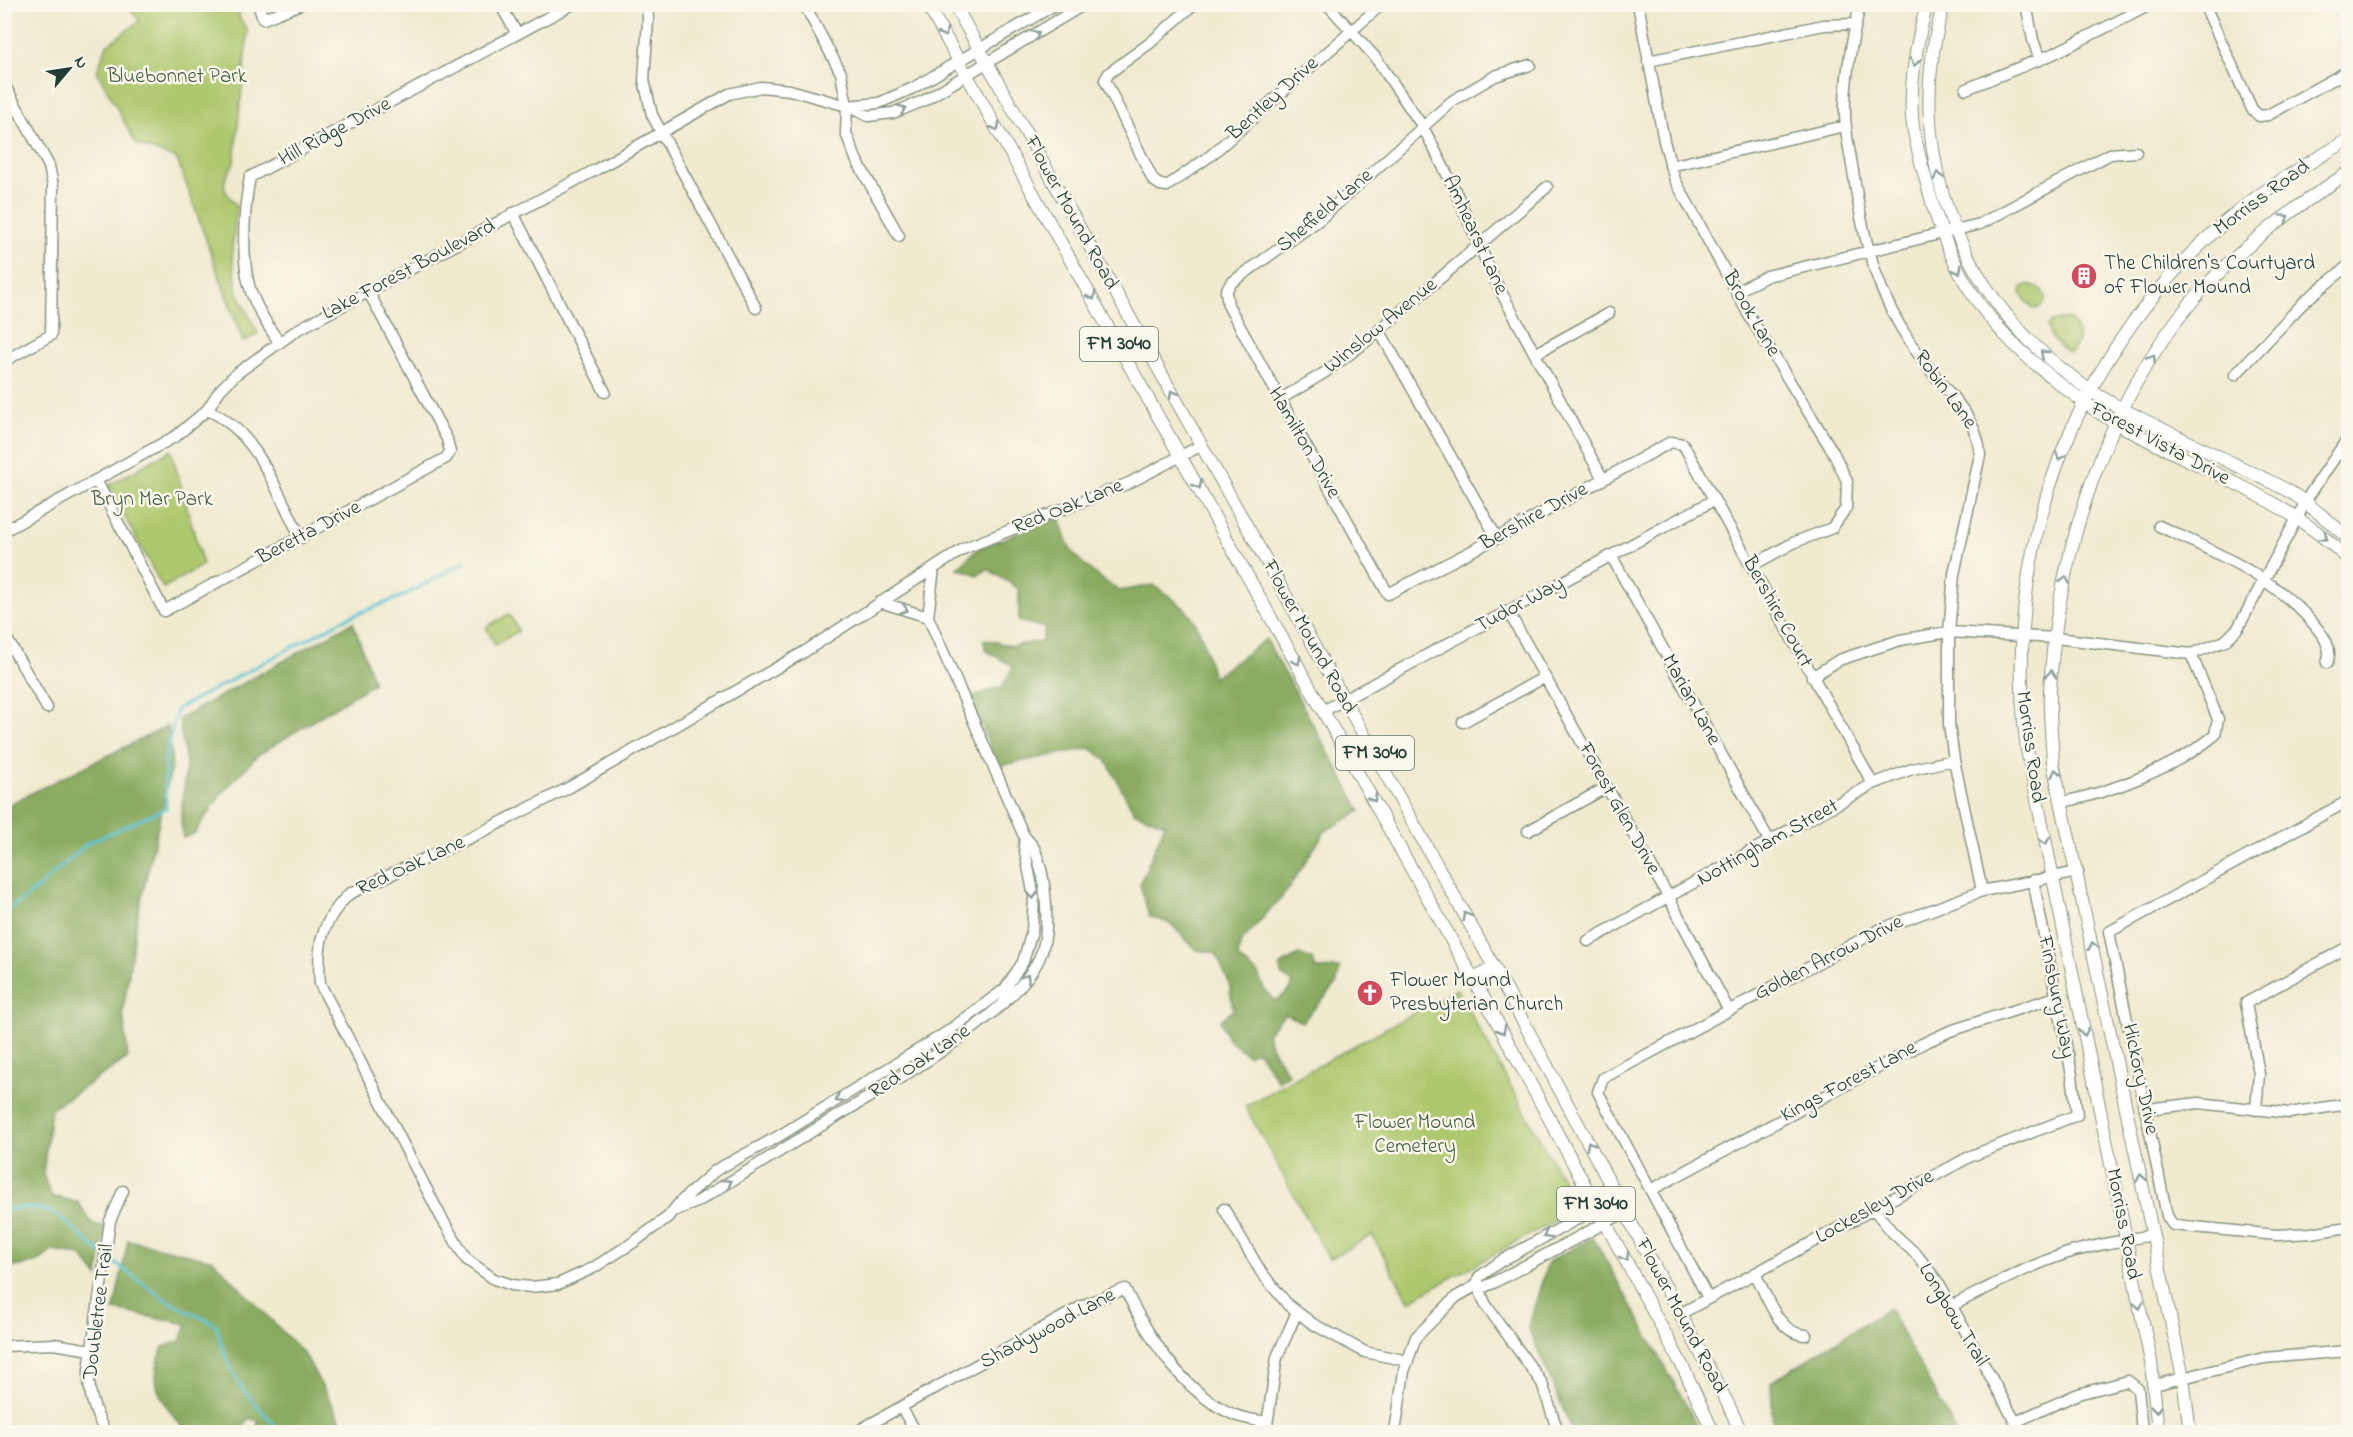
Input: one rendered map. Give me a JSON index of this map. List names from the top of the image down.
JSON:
{
  "streets": {
    "main road": [
      "Morriss Road",
      "Flower Mound Road",
      "FM 3040",
      "Forest Vista Drive"
    ],
    "street": [
      "Bentley Drive",
      "Hill Ridge Drive",
      "Sheffield Lane",
      "Amhearst Lane",
      "Lake Forest Boulevard",
      "Brook Lane",
      "Winslow Avenue",
      "Robin Lane",
      "Hamilton Drive",
      "Red Oak Lane",
      "Bershire Drive",
      "Beretta Drive",
      "Tudor Way",
      "Bershire Court",
      "Marian Lane",
      "Forest Glen Drive",
      "Nottingham Street",
      "Golden Arrow Drive",
      "Finsbury Way",
      "Hickory Drive",
      "Kings Forest Lane",
      "Lockesley Drive",
      "Doubletree Trail",
      "Longbow Trail",
      "Shadywood Lane"
    ]
  },
  "crossings": [
    ["Bentley Drive", "Amhearst Lane"],
    ["Hill Ridge Drive", "Lake Forest Boulevard"],
    ["Morriss Road", "Forest Vista Drive"],
    ["Morriss Road", "Golden Arrow Drive"],
    ["Sheffield Lane", "Amhearst Lane"],
    ["Sheffield Lane", "Hamilton Drive"],
    ["Flower Mound Road", "Lake Forest Boulevard"],
    ["Flower Mound Road", "Red Oak Lane"],
    ["Flower Mound Road", "Tudor Way"],
    ["Flower Mound Road", "Lockesley Drive"],
    ["Amhearst Lane", "Winslow Avenue"],
    ["Amhearst Lane", "Bershire Drive"],
    ["Lake Forest Boulevard", "Beretta Drive"],
    ["Brook Lane", "Bershire Court"],
    ["Winslow Avenue", "Hamilton Drive"],
    ["Robin Lane", "Nottingham Street"],
    ["Robin Lane", "Golden Arrow Drive"],
    ["Hamilton Drive", "Bershire Drive"],
    ["Bershire Drive", "Bershire Court"],
    ["Tudor Way", "Bershire Court"],
    ["Tudor Way", "Marian Lane"],
    ["Tudor Way", "Forest Glen Drive"],
    ["Bershire Court", "Nottingham Street"],
    ["Marian Lane", "Nottingham Street"],
    ["Forest Glen Drive", "Nottingham Street"],
    ["Forest Glen Drive", "Golden Arrow Drive"],
    ["Golden Arrow Drive", "Finsbury Way"],
    ["Golden Arrow Drive", "Kings Forest Lane"],
    ["Finsbury Way", "Kings Forest Lane"],
    ["Finsbury Way", "Lockesley Drive"],
    ["Lockesley Drive", "Longbow Trail"]
  ],
  "parks": ["Bluebonnet Park", "Bryn Mar Park", "Flower Mound Cemetery"],
  "places": {
    "building": ["The Children's Courtyard of Flower Mound"],
    "church": ["Flower Mound Presbyterian Church"]
  },
  "north": "top right"
}
